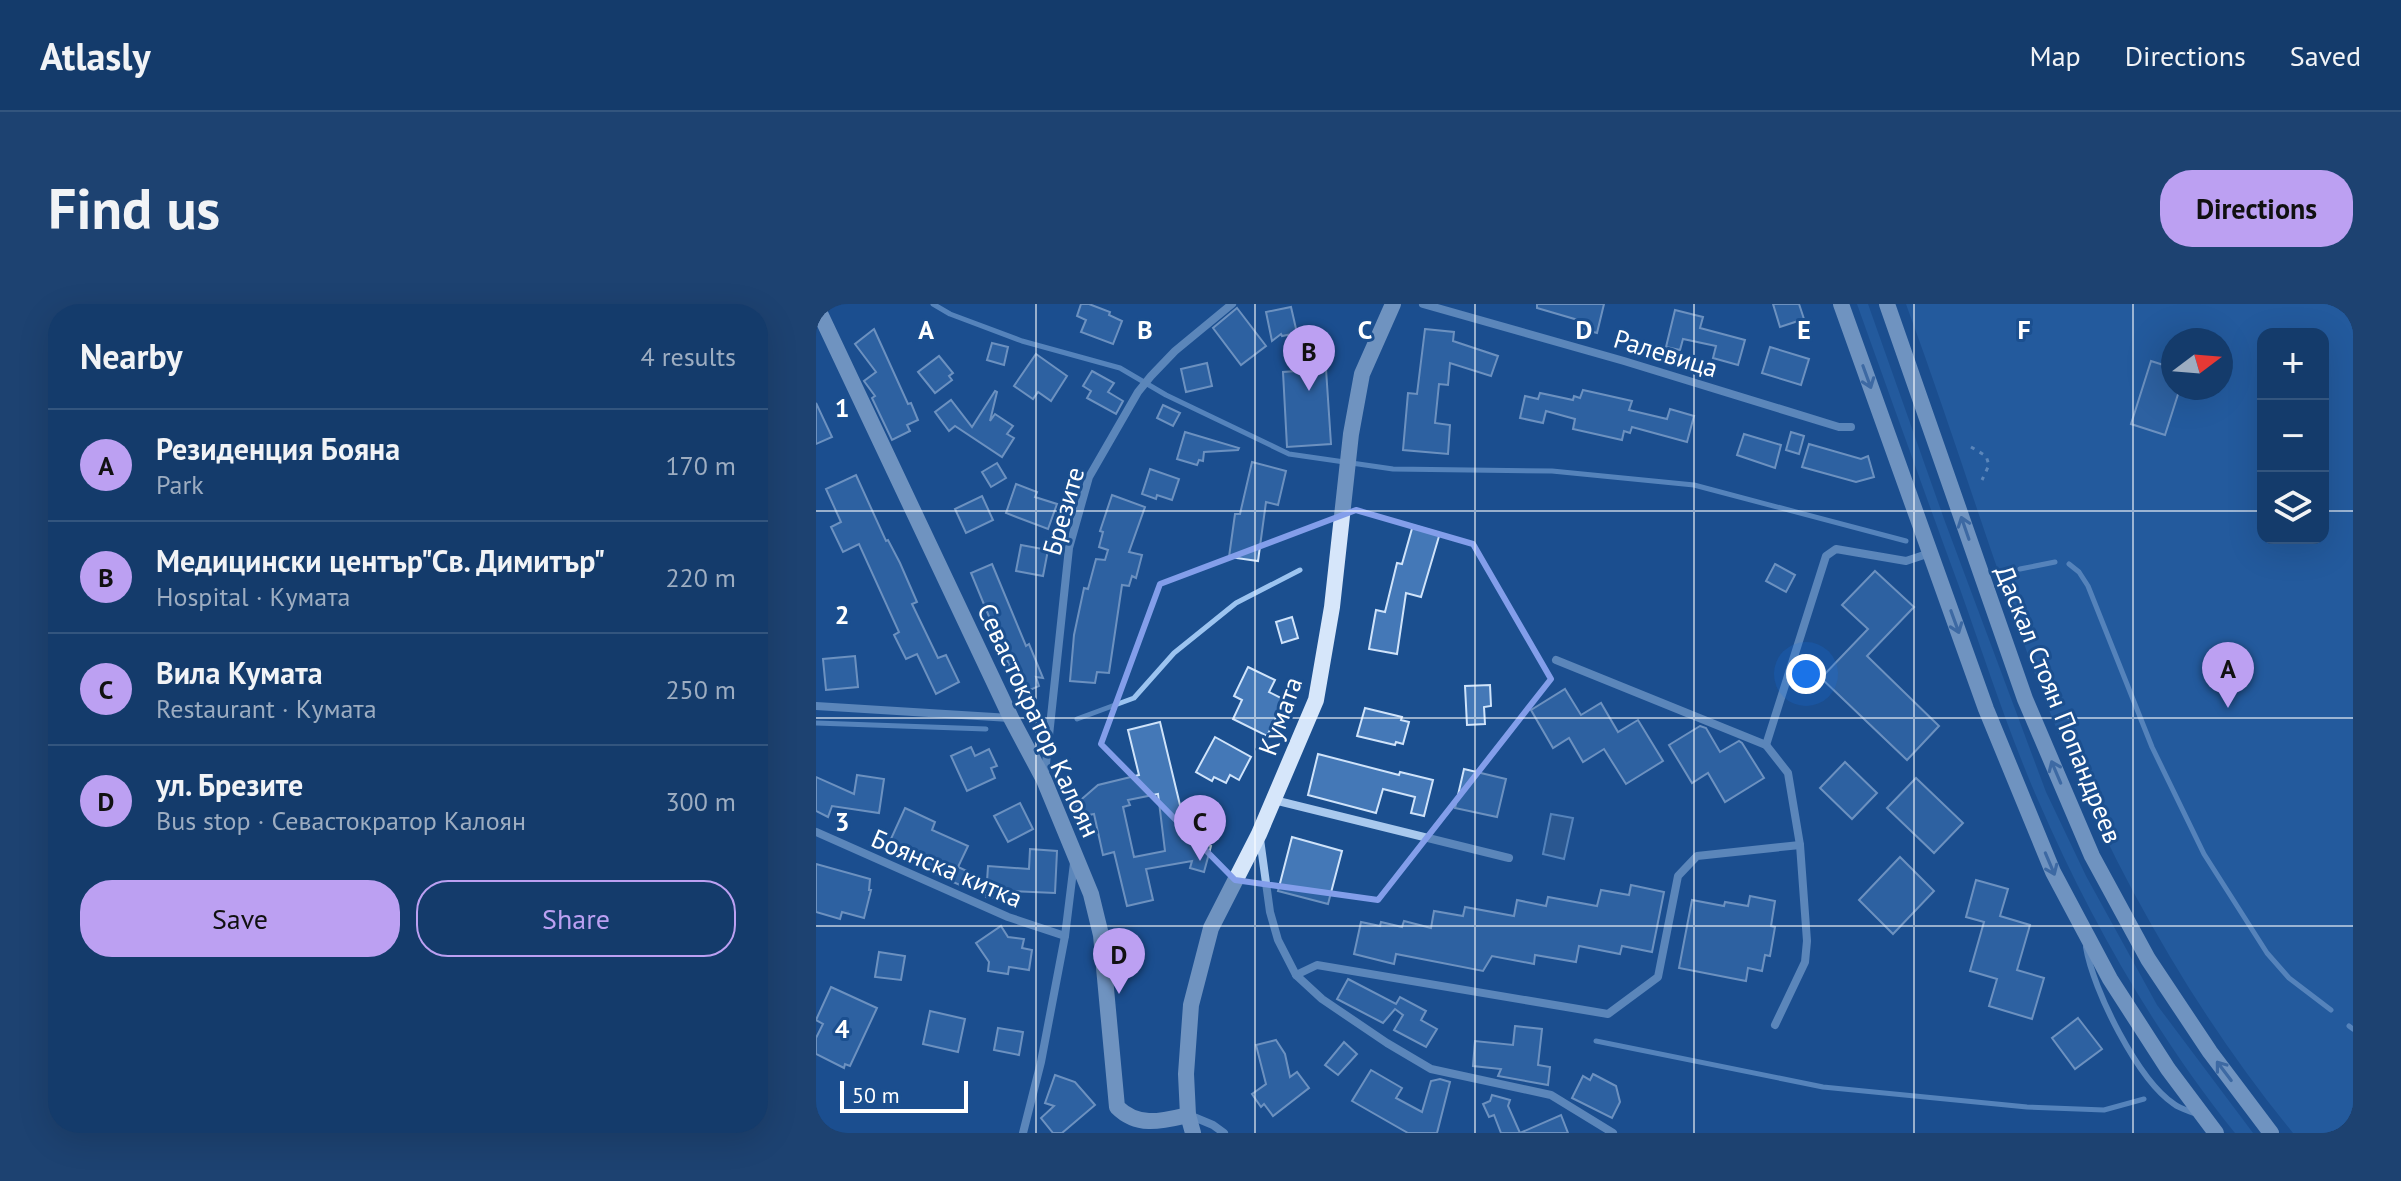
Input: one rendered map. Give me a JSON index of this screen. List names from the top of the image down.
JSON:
{
  "streets": {
    "main road": ["Даскал Стоян Попандреев", "Кумата", "Севастократор Калоян"],
    "street": ["Ралевица", "Брезите", "Боянска китка"]
  },
  "crossings": [
    ["Брезите", "Севастократор Калоян"],
    ["Кумата", "Севастократор Калоян"]
  ],
  "scale_bar": "50 m",
  "north": "right",
  "page": {
    "header": "Atlasly",
    "nav": ["Map", "Directions", "Saved"],
    "buttons": [
      "Directions",
      ["Save", "Share"]
    ],
    "title": "Find us",
    "heading": ["Nearby", "4 results"],
    "pins": [
      "B",
      "A",
      "C",
      "D"
    ],
    "map_buttons": ["+", "−"],
    "list": [
      {
        "mark": "A",
        "name": "Резиденция Бояна",
        "note": "Park",
        "value": "170 m"
      },
      {
        "mark": "B",
        "name": "Медицински център\"Св. Димитър\"",
        "note": "Hospital · Кумата",
        "value": "220 m"
      },
      {
        "mark": "C",
        "name": "Вила Кумата",
        "note": "Restaurant · Кумата",
        "value": "250 m"
      },
      {
        "mark": "D",
        "name": "ул. Брезите",
        "note": "Bus stop · Севастократор Калоян",
        "value": "300 m"
      }
    ],
    "scale": "50 m"
  },
  "grid": {
    "columns": [
      "A",
      "B",
      "C",
      "D",
      "E",
      "F"
    ],
    "rows": [
      "1",
      "2",
      "3",
      "4"
    ]
  }
}
